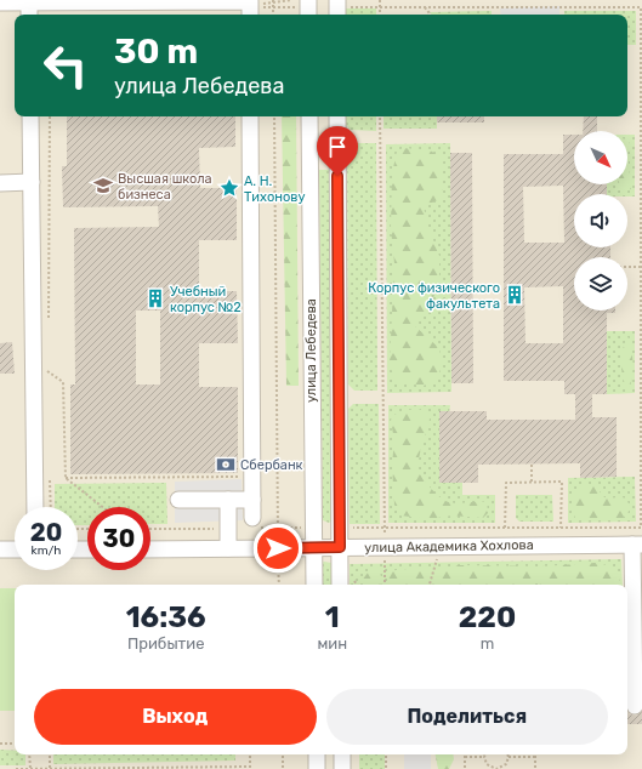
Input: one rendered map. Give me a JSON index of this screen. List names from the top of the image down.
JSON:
{
  "streets": {
    "street": ["улица Лебедева", "улица Академика Хохлова"]
  },
  "crossings": [
    ["улица Лебедева", "улица Академика Хохлова"]
  ],
  "places": {
    "school or university": ["Высшая школа бизнеса"],
    "place": ["А. Н. Тихонову"],
    "building": ["Корпус физического факультета", "Учебный корпус №2"],
    "bank": ["Сбербанк"]
  },
  "north": "bottom right",
  "page": {
    "turn": ["30 m", "улица Лебедева"],
    "speed": "20 km/h",
    "limit": "30",
    "eta": [
      "16:36",
      "Прибытие",
      "1",
      "мин",
      "220",
      "m"
    ],
    "buttons": ["Выход", "Поделиться"]
  }
}
